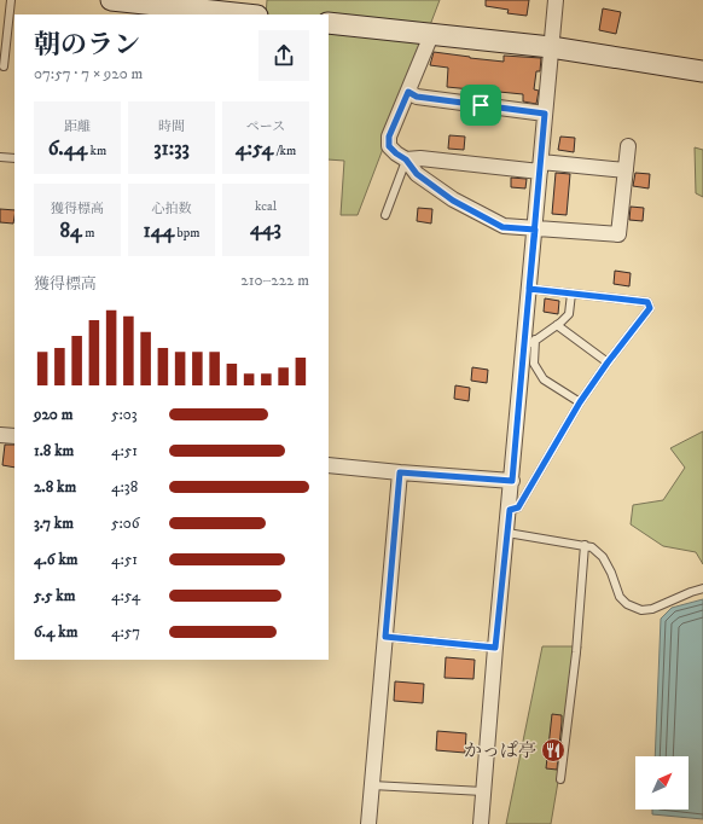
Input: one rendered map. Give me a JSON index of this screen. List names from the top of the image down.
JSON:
{
  "places": {
    "restaurant": ["かっぱ亭"]
  },
  "north": "top right",
  "page": {
    "heading": ["朝のラン", "07:57 · 7 × 920 m"],
    "stats": [
      ["距離", "6.44 km"],
      ["時間", "31:33"],
      ["ペース", "4:54 /km"],
      ["獲得標高", "84 m"],
      ["心拍数", "144 bpm"],
      ["kcal", "443"]
    ],
    "chart": ["獲得標高", "210–222 m"],
    "list": [
      {
        "name": "920 m",
        "note": "5:03"
      },
      {
        "name": "1.8 km",
        "note": "4:51"
      },
      {
        "name": "2.8 km",
        "note": "4:38"
      },
      {
        "name": "3.7 km",
        "note": "5:06"
      },
      {
        "name": "4.6 km",
        "note": "4:51"
      },
      {
        "name": "5.5 km",
        "note": "4:54"
      },
      {
        "name": "6.4 km",
        "note": "4:57"
      }
    ]
  }
}
